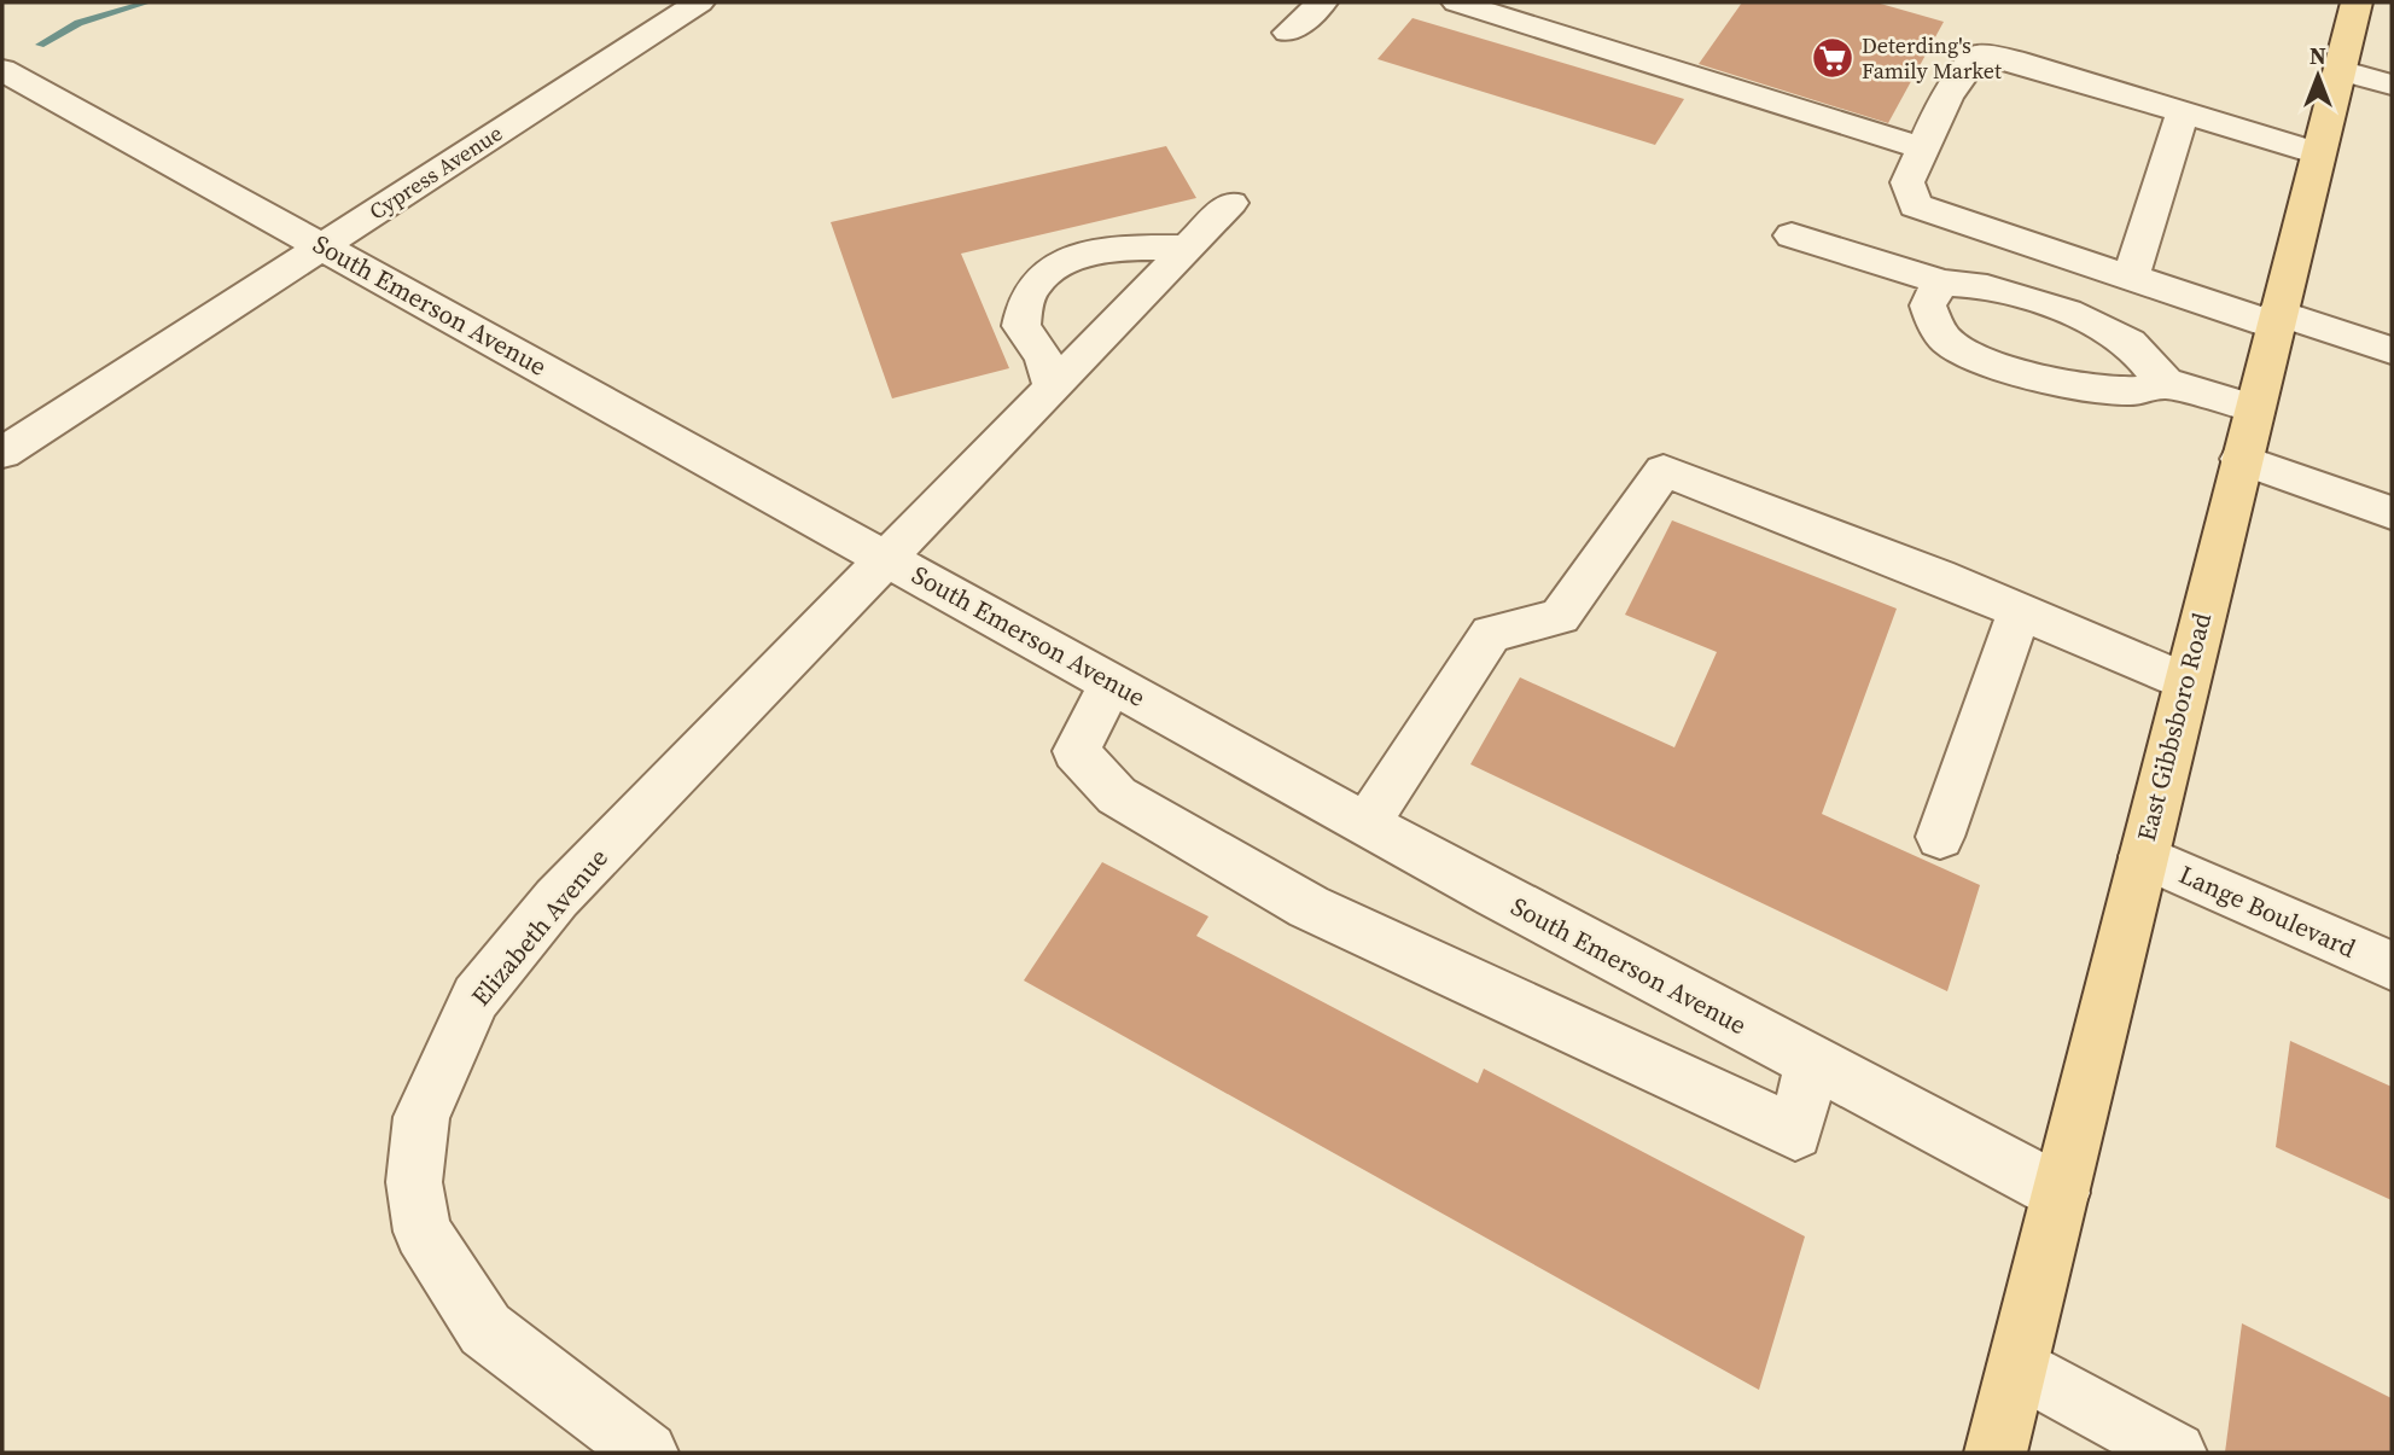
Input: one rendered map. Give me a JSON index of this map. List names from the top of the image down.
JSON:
{
  "streets": {
    "main road": ["East Gibbsboro Road"],
    "street": [
      "Cypress Avenue",
      "South Emerson Avenue",
      "Lange Boulevard",
      "Elizabeth Avenue"
    ]
  },
  "crossings": [
    ["Cypress Avenue", "South Emerson Avenue"],
    ["South Emerson Avenue", "East Gibbsboro Road"],
    ["South Emerson Avenue", "Elizabeth Avenue"],
    ["East Gibbsboro Road", "Lange Boulevard"]
  ],
  "places": {
    "supermarket": ["Deterding's Family Market"]
  },
  "north": "top"
}
